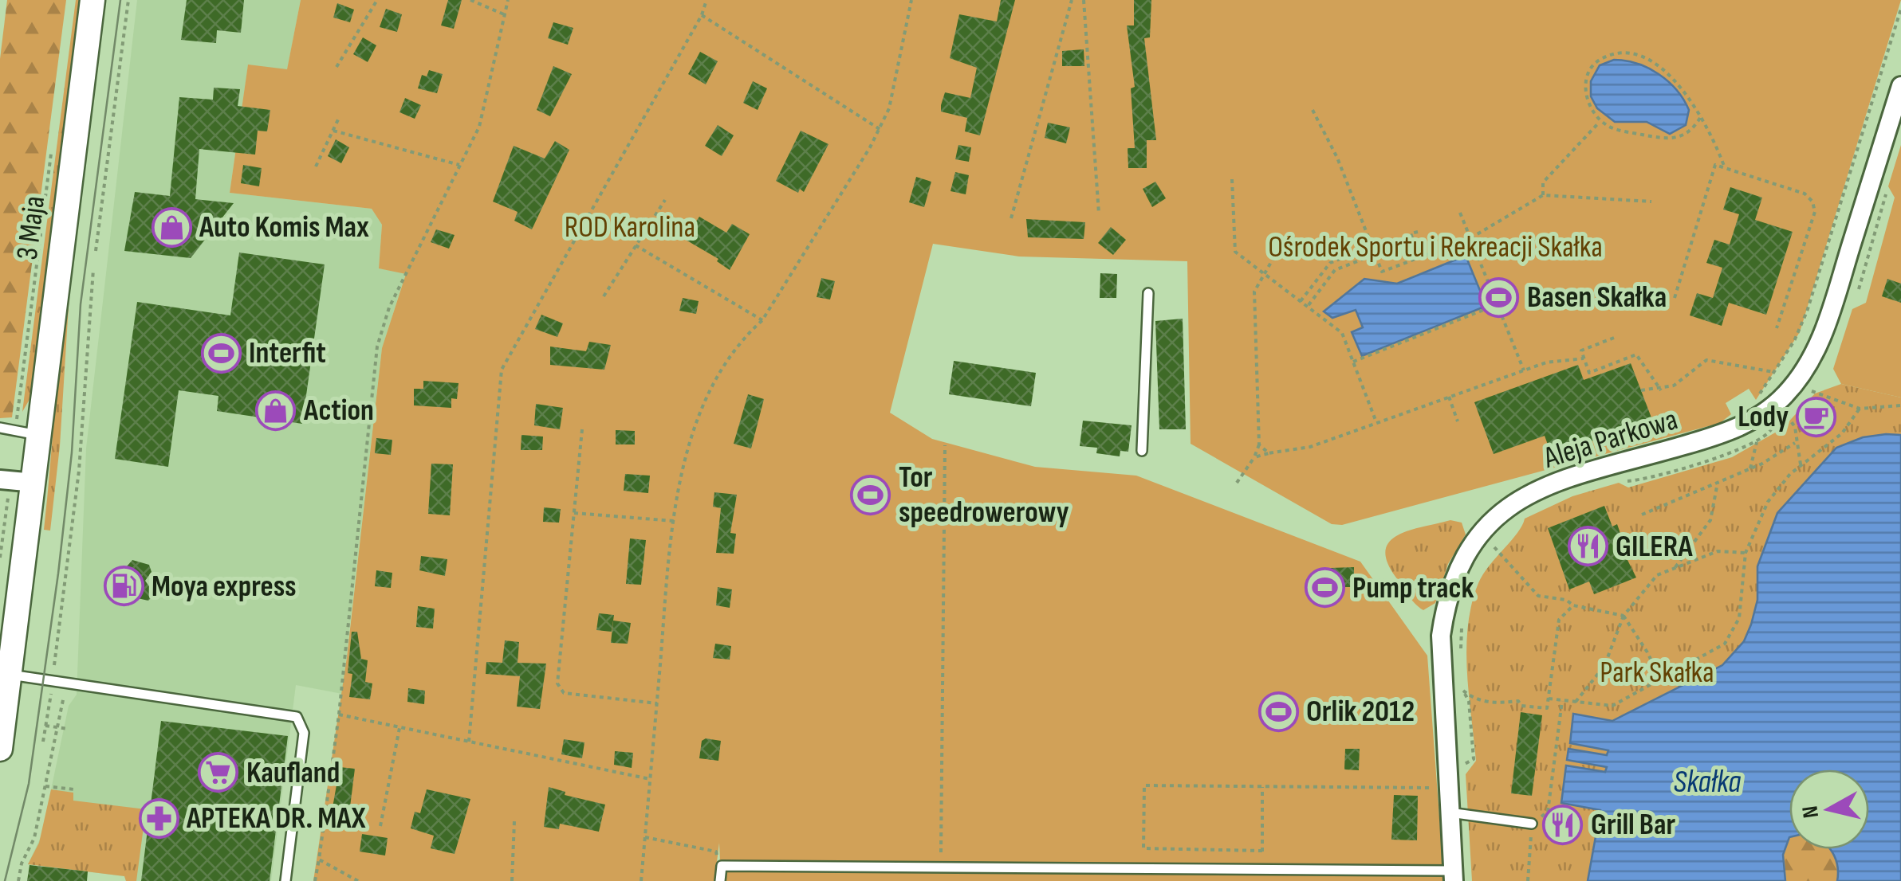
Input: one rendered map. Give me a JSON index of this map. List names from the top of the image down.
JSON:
{
  "streets": {
    "street": ["3 Maja", "Aleja Parkowa"]
  },
  "water": ["Skałka"],
  "parks": ["ROD Karolina", "Ośrodek Sportu i Rekreacji Skałka", "Park Skałka"],
  "places": {
    "shop": ["Auto Komis Max", "Action"],
    "sports": [
      "Basen Skałka",
      "Interfit",
      "Tor speedrowerowy",
      "Pump track",
      "Orlik 2012"
    ],
    "cafe": ["Lody"],
    "restaurant": ["GILERA", "Grill Bar"],
    "fuel station": ["Moya express"],
    "supermarket": ["Kaufland"],
    "pharmacy": ["APTEKA DR. MAX"]
  },
  "north": "left"
}
